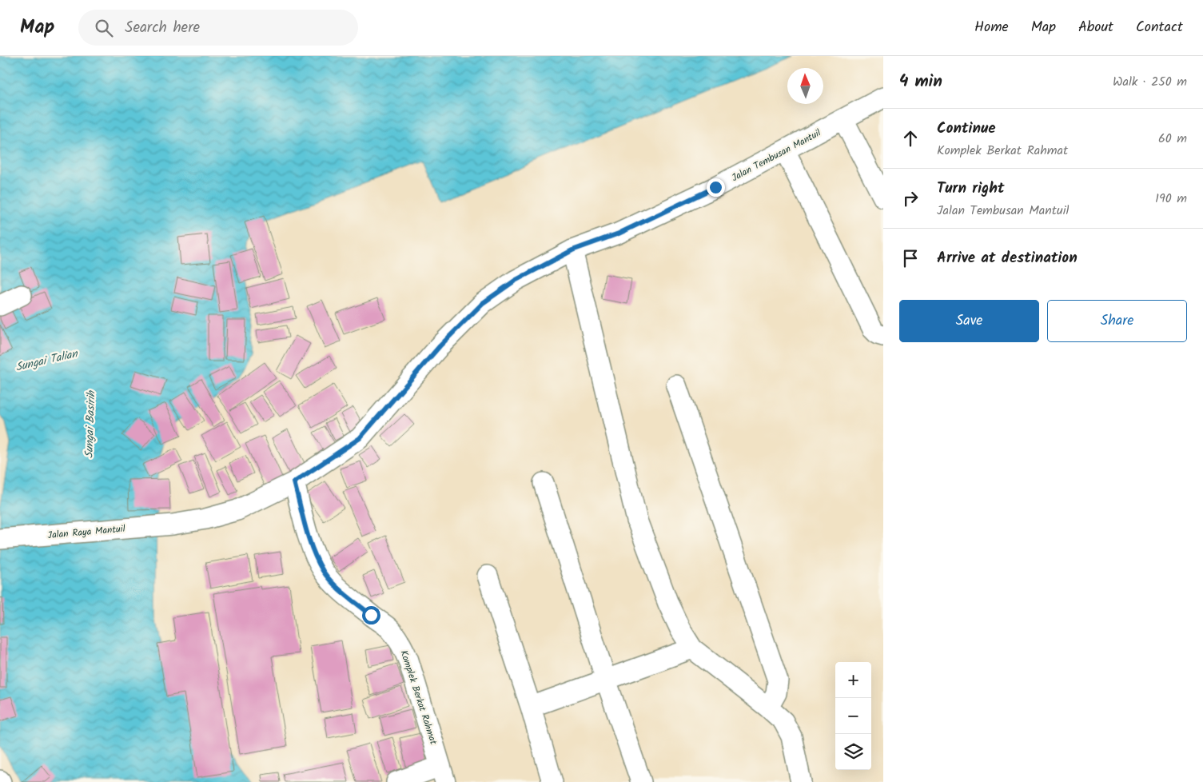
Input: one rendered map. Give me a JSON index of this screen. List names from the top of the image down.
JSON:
{
  "streets": {
    "street": ["Jalan Tembusan Mantuil", "Jalan Raya Mantuil", "Komplek Berkat Rahmat"]
  },
  "crossings": [
    ["Jalan Tembusan Mantuil", "Jalan Raya Mantuil"],
    ["Jalan Tembusan Mantuil", "Komplek Berkat Rahmat"]
  ],
  "water": ["Sungai Talian", "Sungai Basirih"],
  "north": "top",
  "page": {
    "header": "Map",
    "search": "Search here",
    "nav": [
      "Home",
      "Map",
      "About",
      "Contact"
    ],
    "heading": ["4 min", "Walk · 250 m"],
    "list": [
      ["Continue", "Komplek Berkat Rahmat", "60 m"],
      ["Turn right", "Jalan Tembusan Mantuil", "190 m"],
      "Arrive at destination"
    ],
    "buttons": ["Save", "Share"],
    "map_buttons": ["+", "−"]
  }
}
